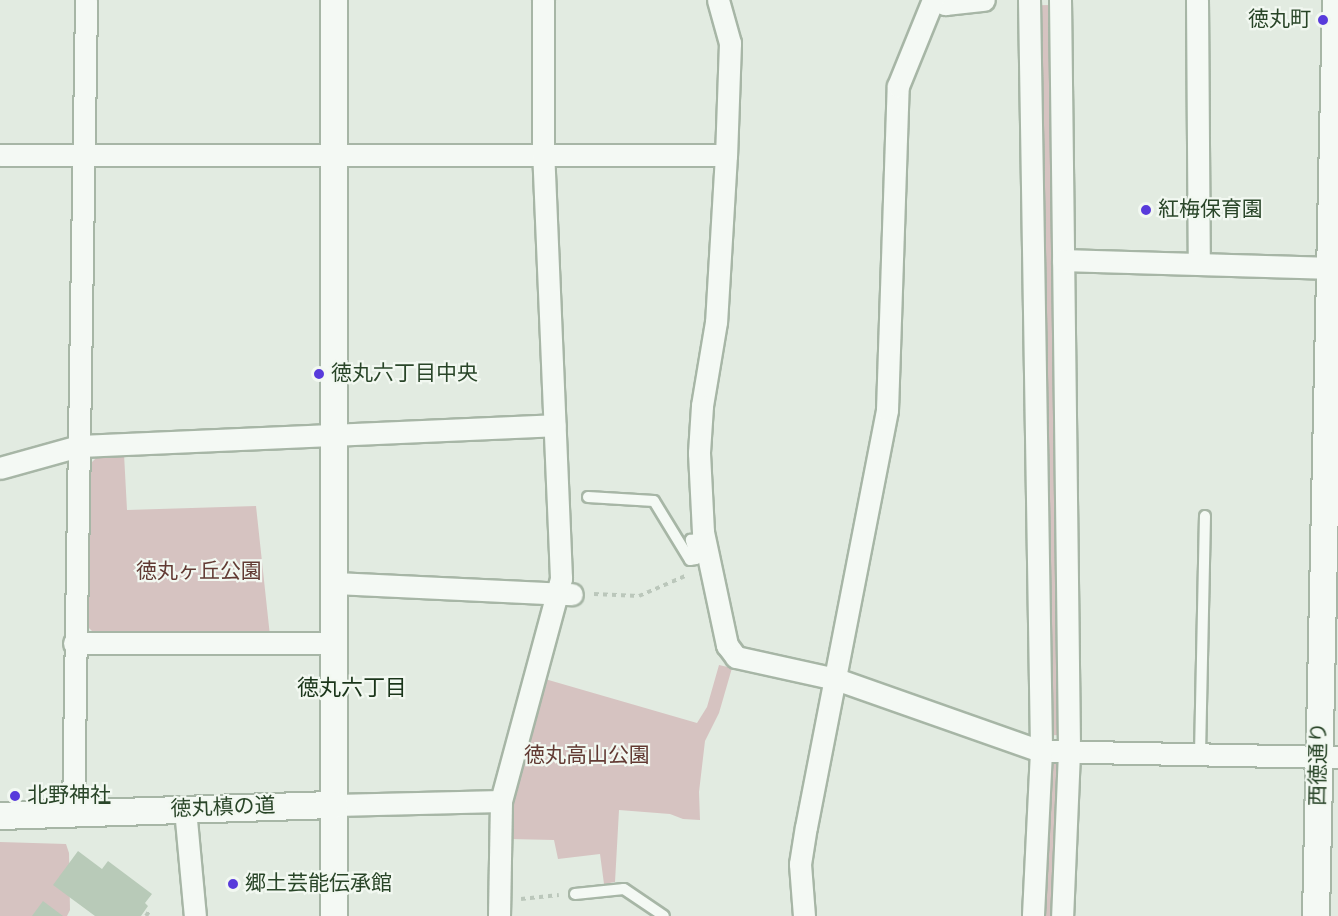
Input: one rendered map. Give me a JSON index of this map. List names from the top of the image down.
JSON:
{
  "streets": {
    "street": ["西徳通り", "徳丸槙の道"]
  },
  "districts": ["徳丸六丁目"],
  "parks": ["徳丸ヶ丘公園", "徳丸高山公園"],
  "places": [
    "徳丸町",
    "紅梅保育園",
    "徳丸六丁目中央",
    "北野神社",
    "郷土芸能伝承館"
  ]
}
